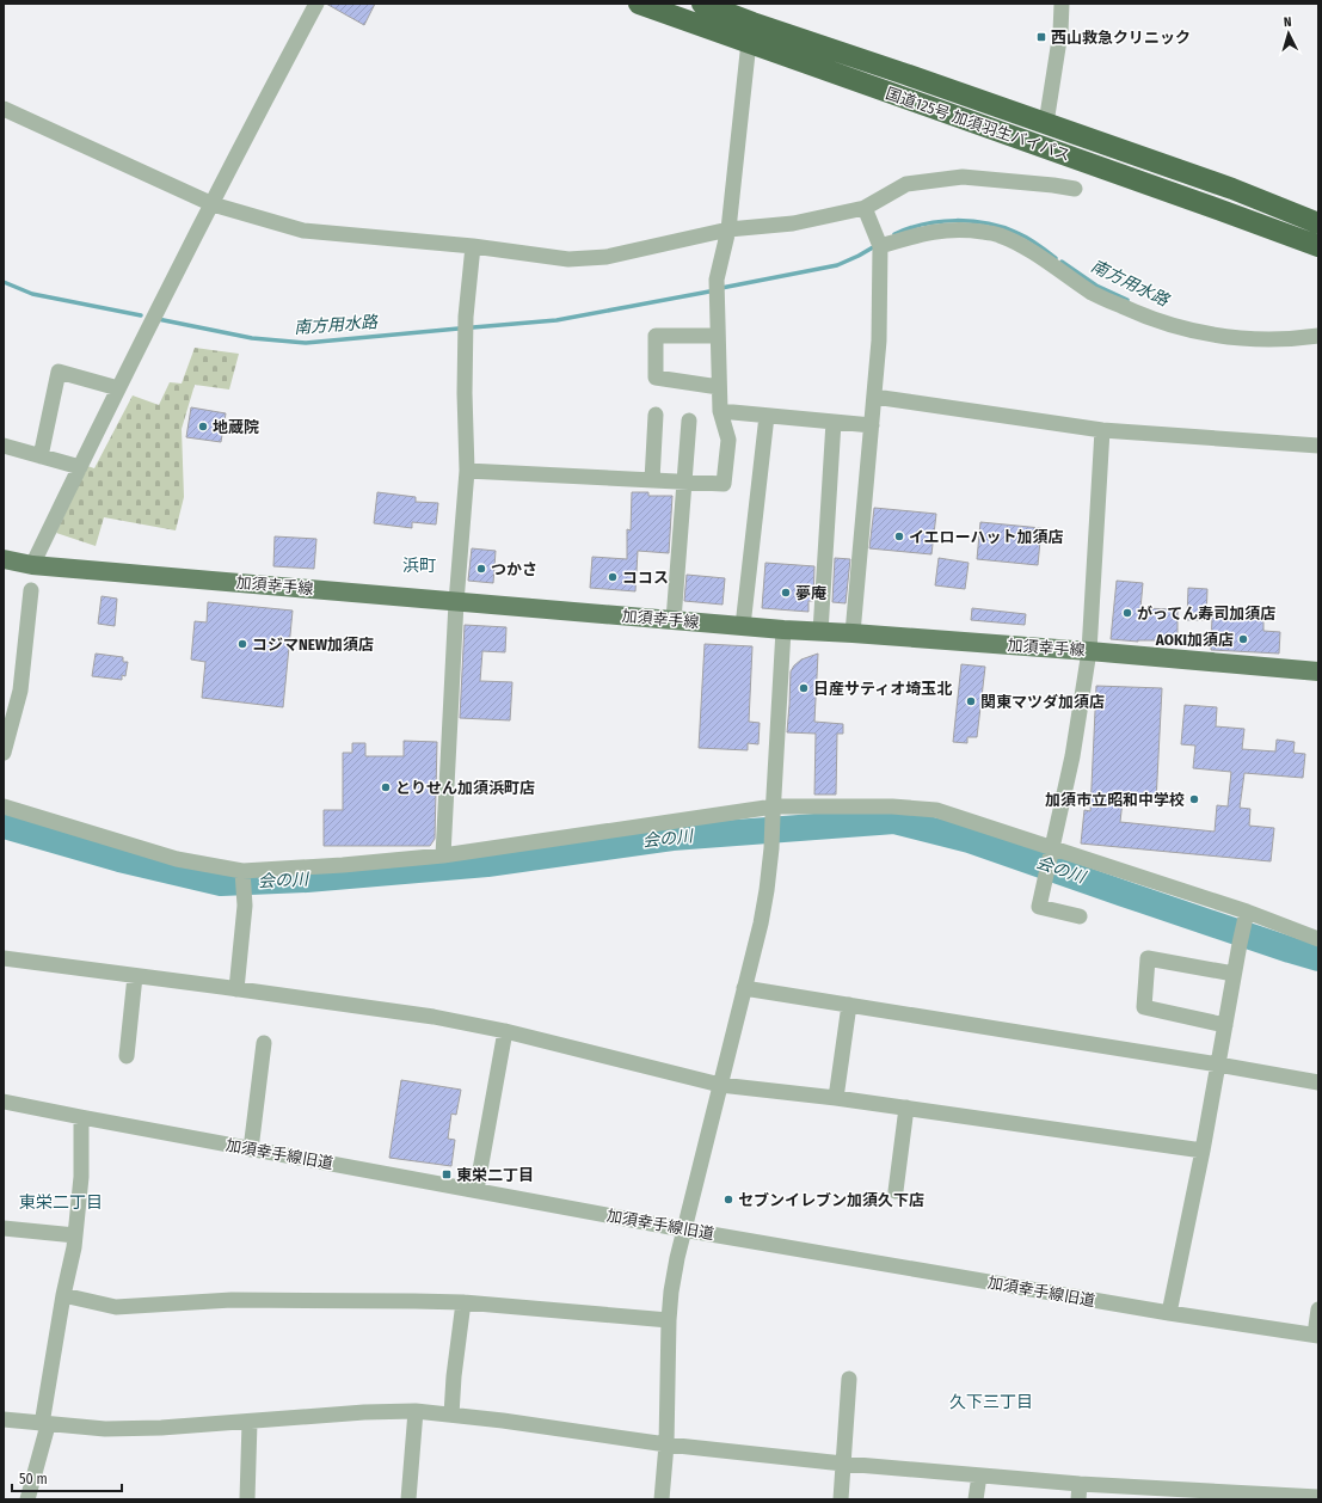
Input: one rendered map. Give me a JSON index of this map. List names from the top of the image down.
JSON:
{
  "streets": {
    "highway": ["国道125号 加須羽生バイパス"],
    "main road": ["加須幸手線"],
    "street": ["加須幸手線旧道"]
  },
  "districts": ["浜町", "東栄二丁目", "久下三丁目"],
  "water": ["南方用水路", "会の川"],
  "places": {
    "transit": ["西山救急クリニック", "東栄二丁目"],
    "other": [
      "地蔵院",
      "イエローハット加須店",
      "つかさ",
      "ココス",
      "夢庵",
      "がってん寿司加須店",
      "AOKI加須店",
      "コジマNEW加須店",
      "日産サティオ埼玉北",
      "関東マツダ加須店",
      "とりせん加須浜町店",
      "加須市立昭和中学校",
      "セブンイレブン加須久下店"
    ]
  },
  "scale_bar": "50 m",
  "north": "top"
}
